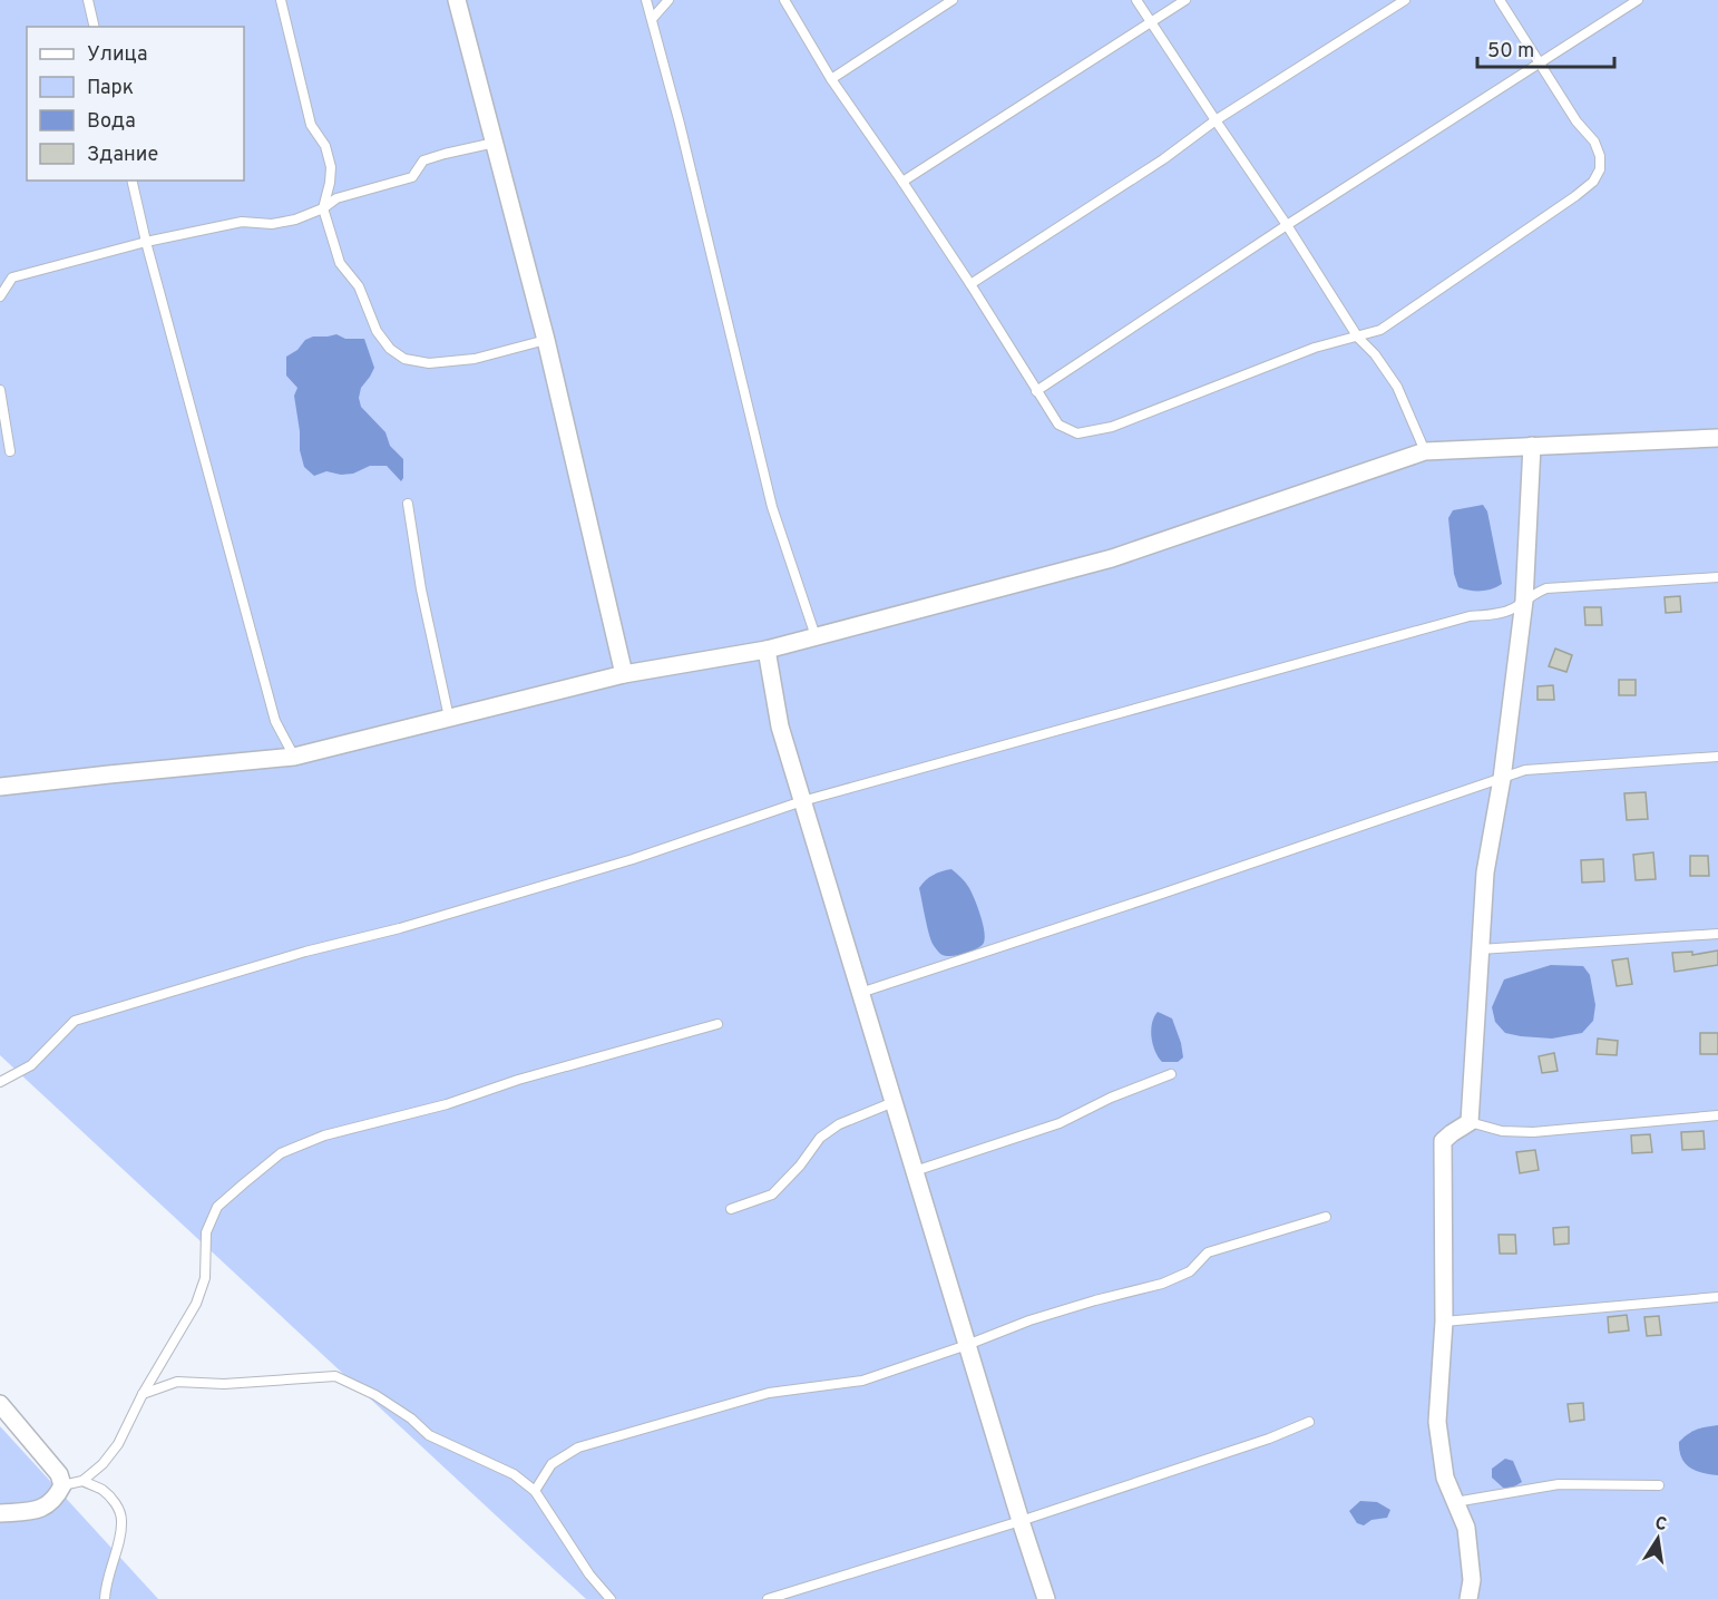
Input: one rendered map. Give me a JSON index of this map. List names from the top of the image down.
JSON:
{
  "legend": [
    "Улица",
    "Парк",
    "Вода",
    "Здание"
  ],
  "scale_bar": "50 m",
  "north": "top"
}
